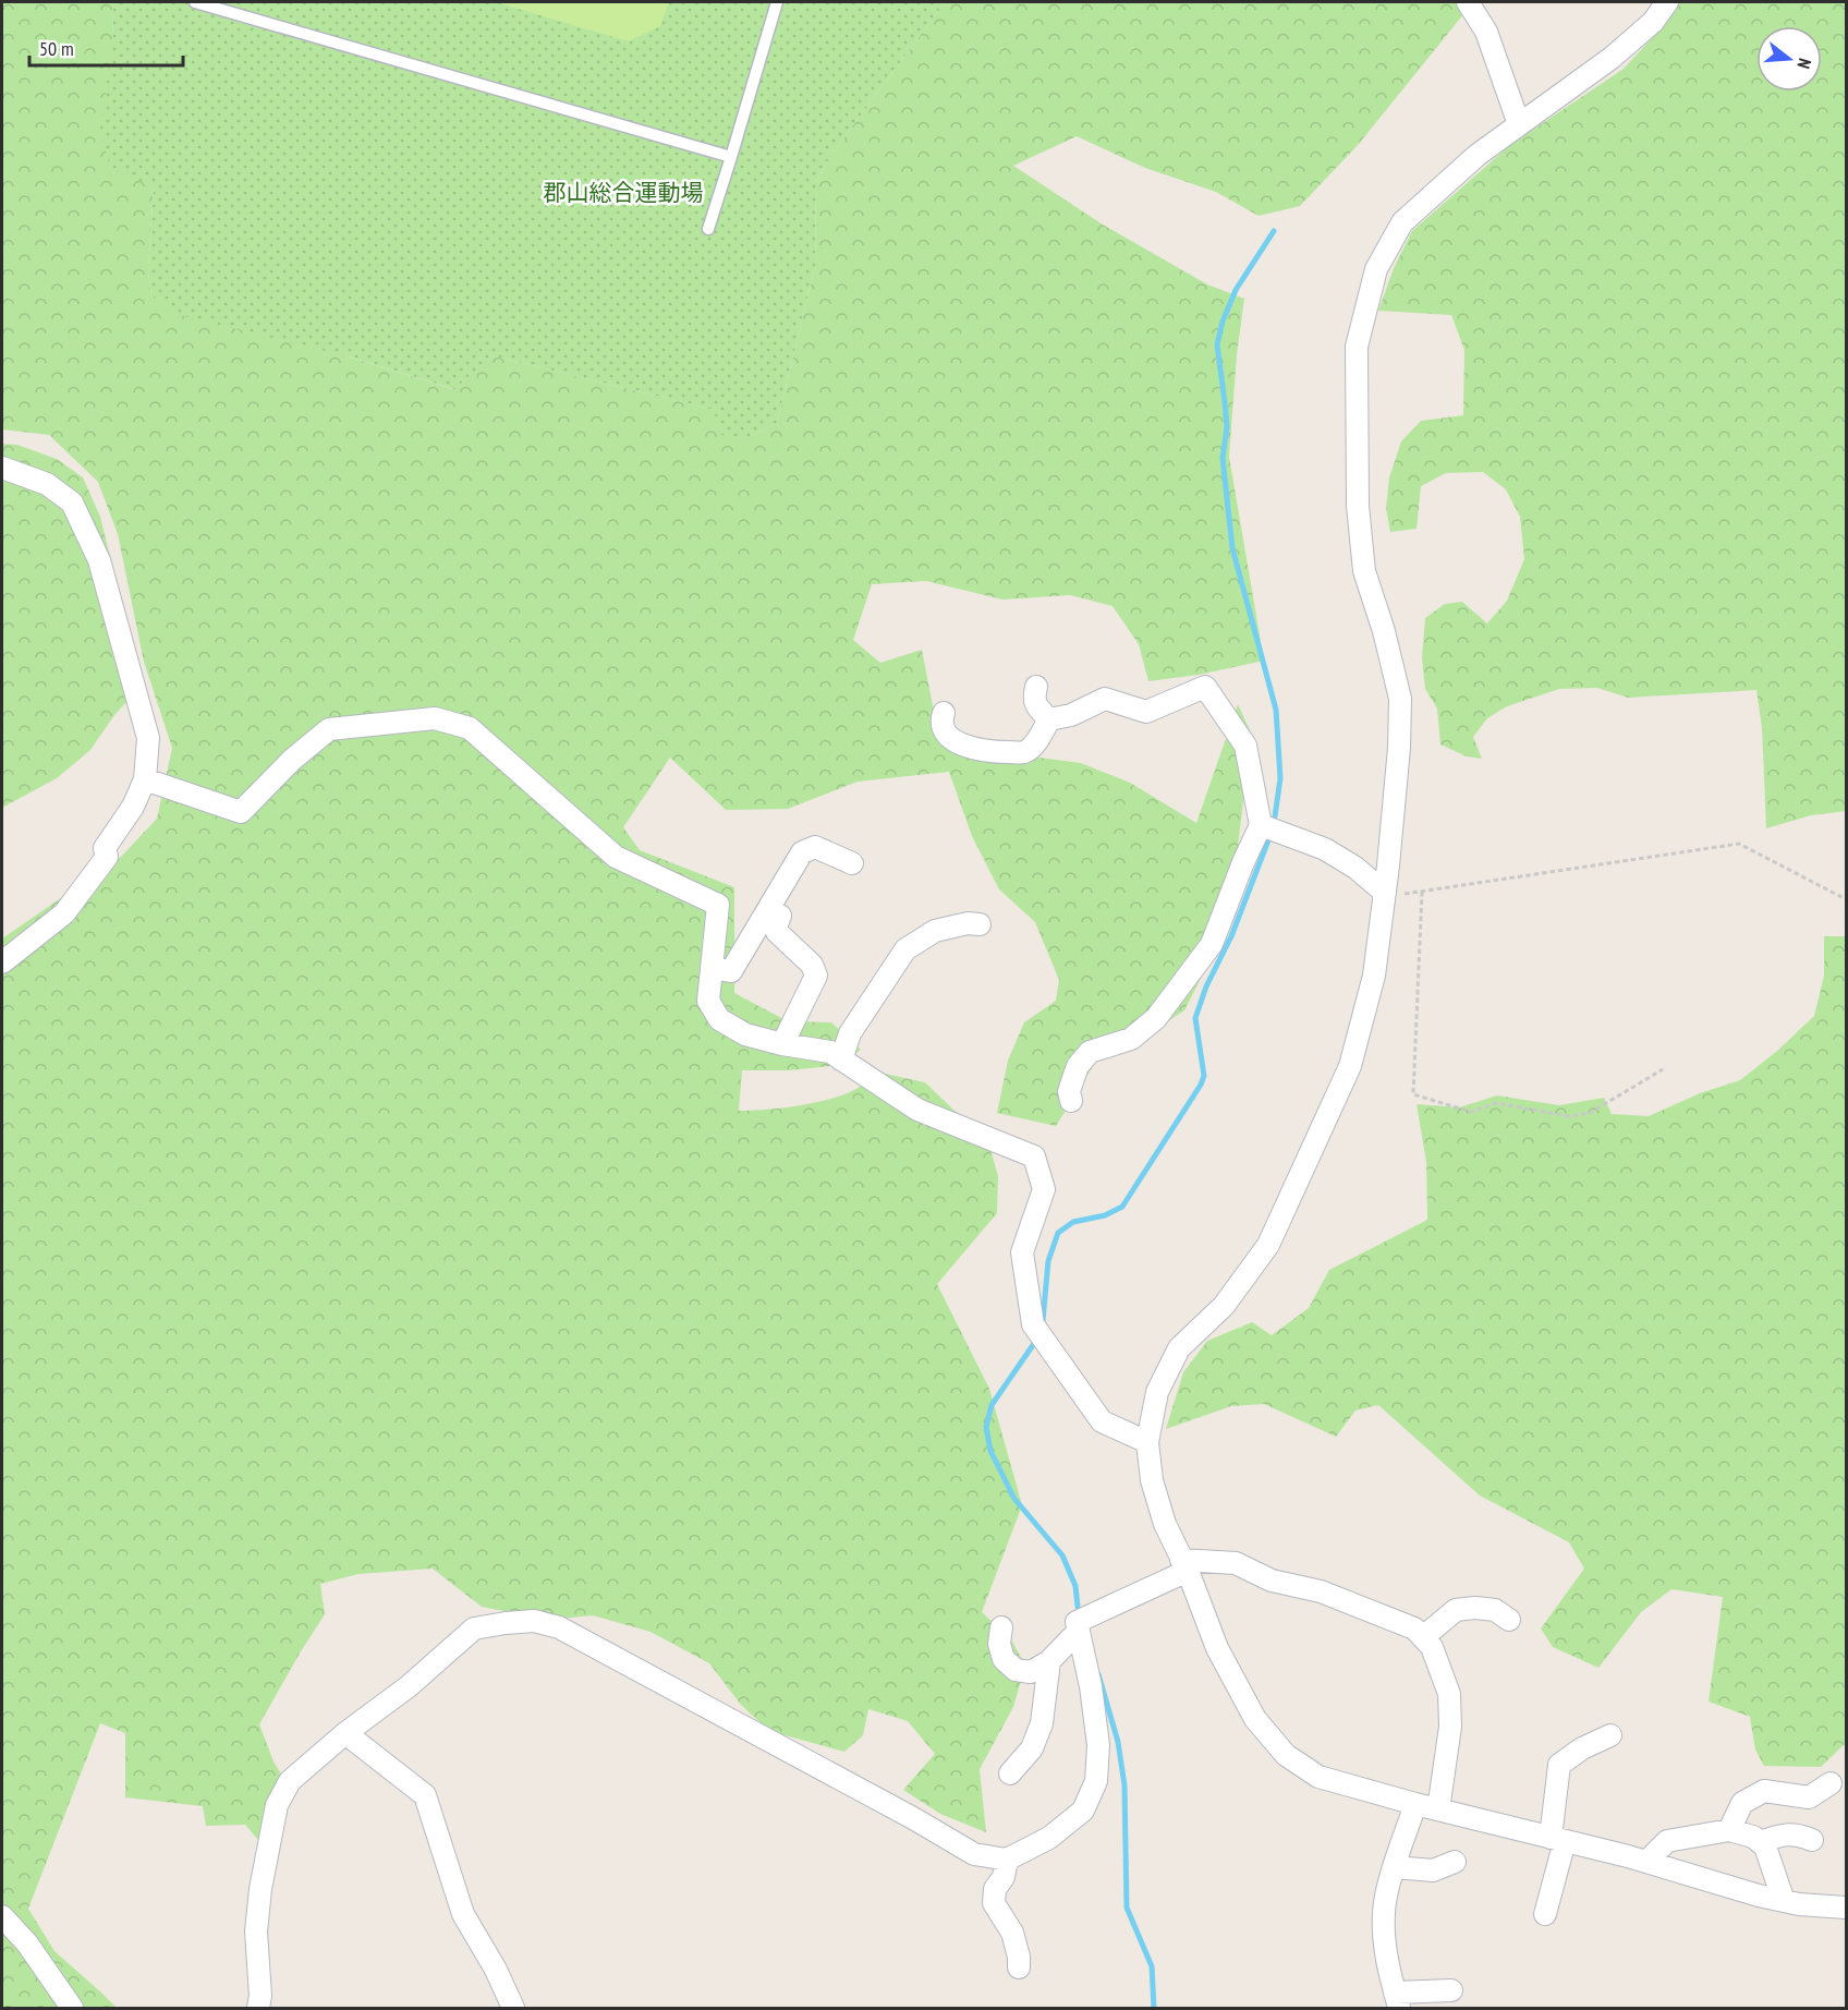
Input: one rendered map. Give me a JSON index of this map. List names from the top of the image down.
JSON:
{
  "parks": ["郡山総合運動場"],
  "scale_bar": "50 m",
  "north": "right"
}
